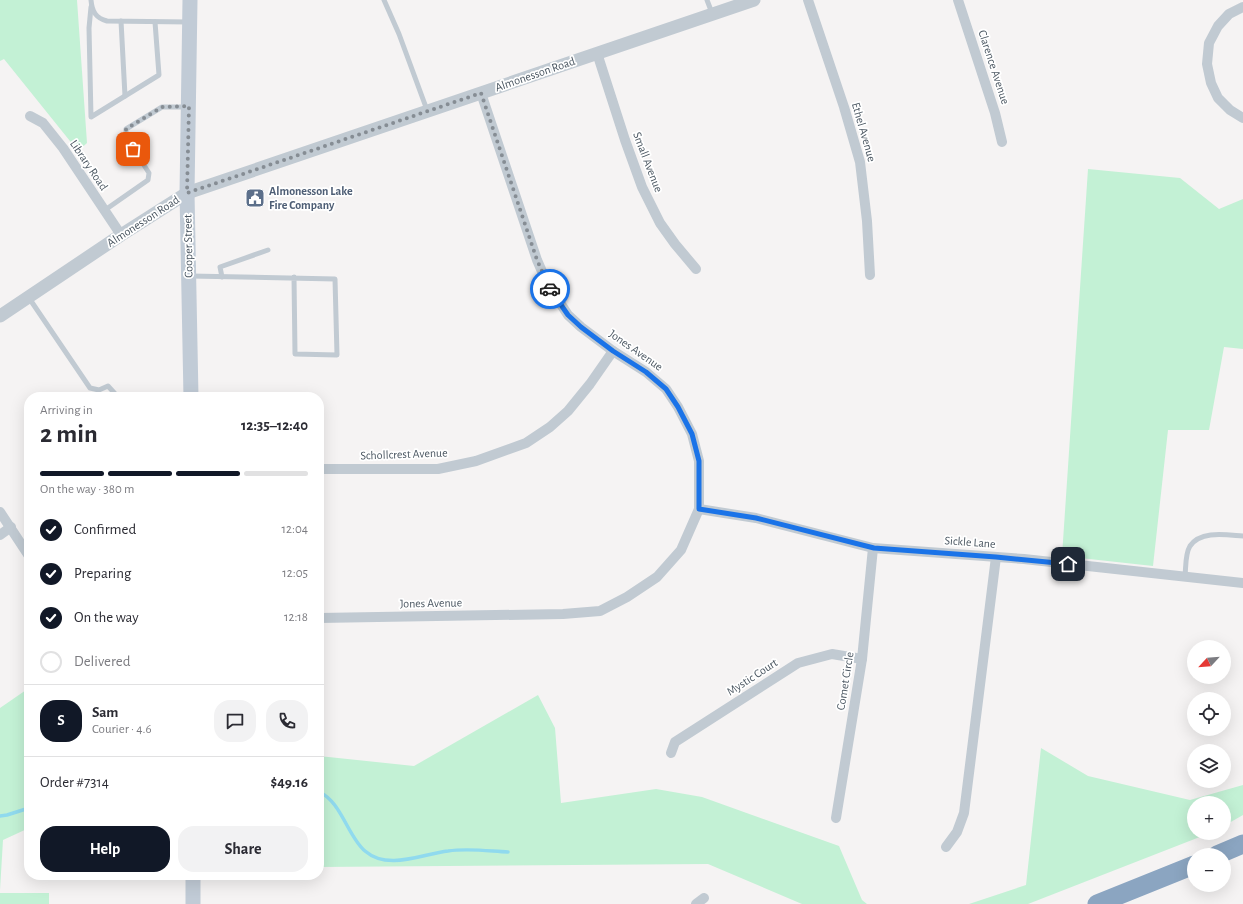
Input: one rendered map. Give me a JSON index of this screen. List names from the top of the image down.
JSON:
{
  "streets": {
    "main road": ["Cooper Street"],
    "street": [
      "Clarence Avenue",
      "Almonesson Road",
      "Ethel Avenue",
      "Small Avenue",
      "Library Road",
      "Jones Avenue",
      "Schollcrest Avenue",
      "Sickle Lane",
      "Mystic Court",
      "Comet Circle"
    ]
  },
  "crossings": [
    ["Almonesson Road", "Small Avenue"],
    ["Almonesson Road", "Library Road"],
    ["Almonesson Road", "Cooper Street"],
    ["Almonesson Road", "Jones Avenue"],
    ["Jones Avenue", "Schollcrest Avenue"],
    ["Jones Avenue", "Sickle Lane"],
    ["Sickle Lane", "Comet Circle"],
    ["Mystic Court", "Comet Circle"]
  ],
  "places": {
    "public building": ["Almonesson Lake Fire Company"]
  },
  "north": "bottom left",
  "page": {
    "heading": ["2 min", "Arriving in", "12:35–12:40"],
    "panel": [
      "Sam",
      "Courier · 4.6",
      "Order #7314",
      "$49.16"
    ],
    "bar": "On the way · 380 m",
    "list": [
      ["Confirmed", "12:04"],
      ["Preparing", "12:05"],
      ["On the way", "12:18"],
      "Delivered"
    ],
    "map_buttons": ["+", "−"],
    "round": "S",
    "buttons": ["Help", "Share"]
  }
}
